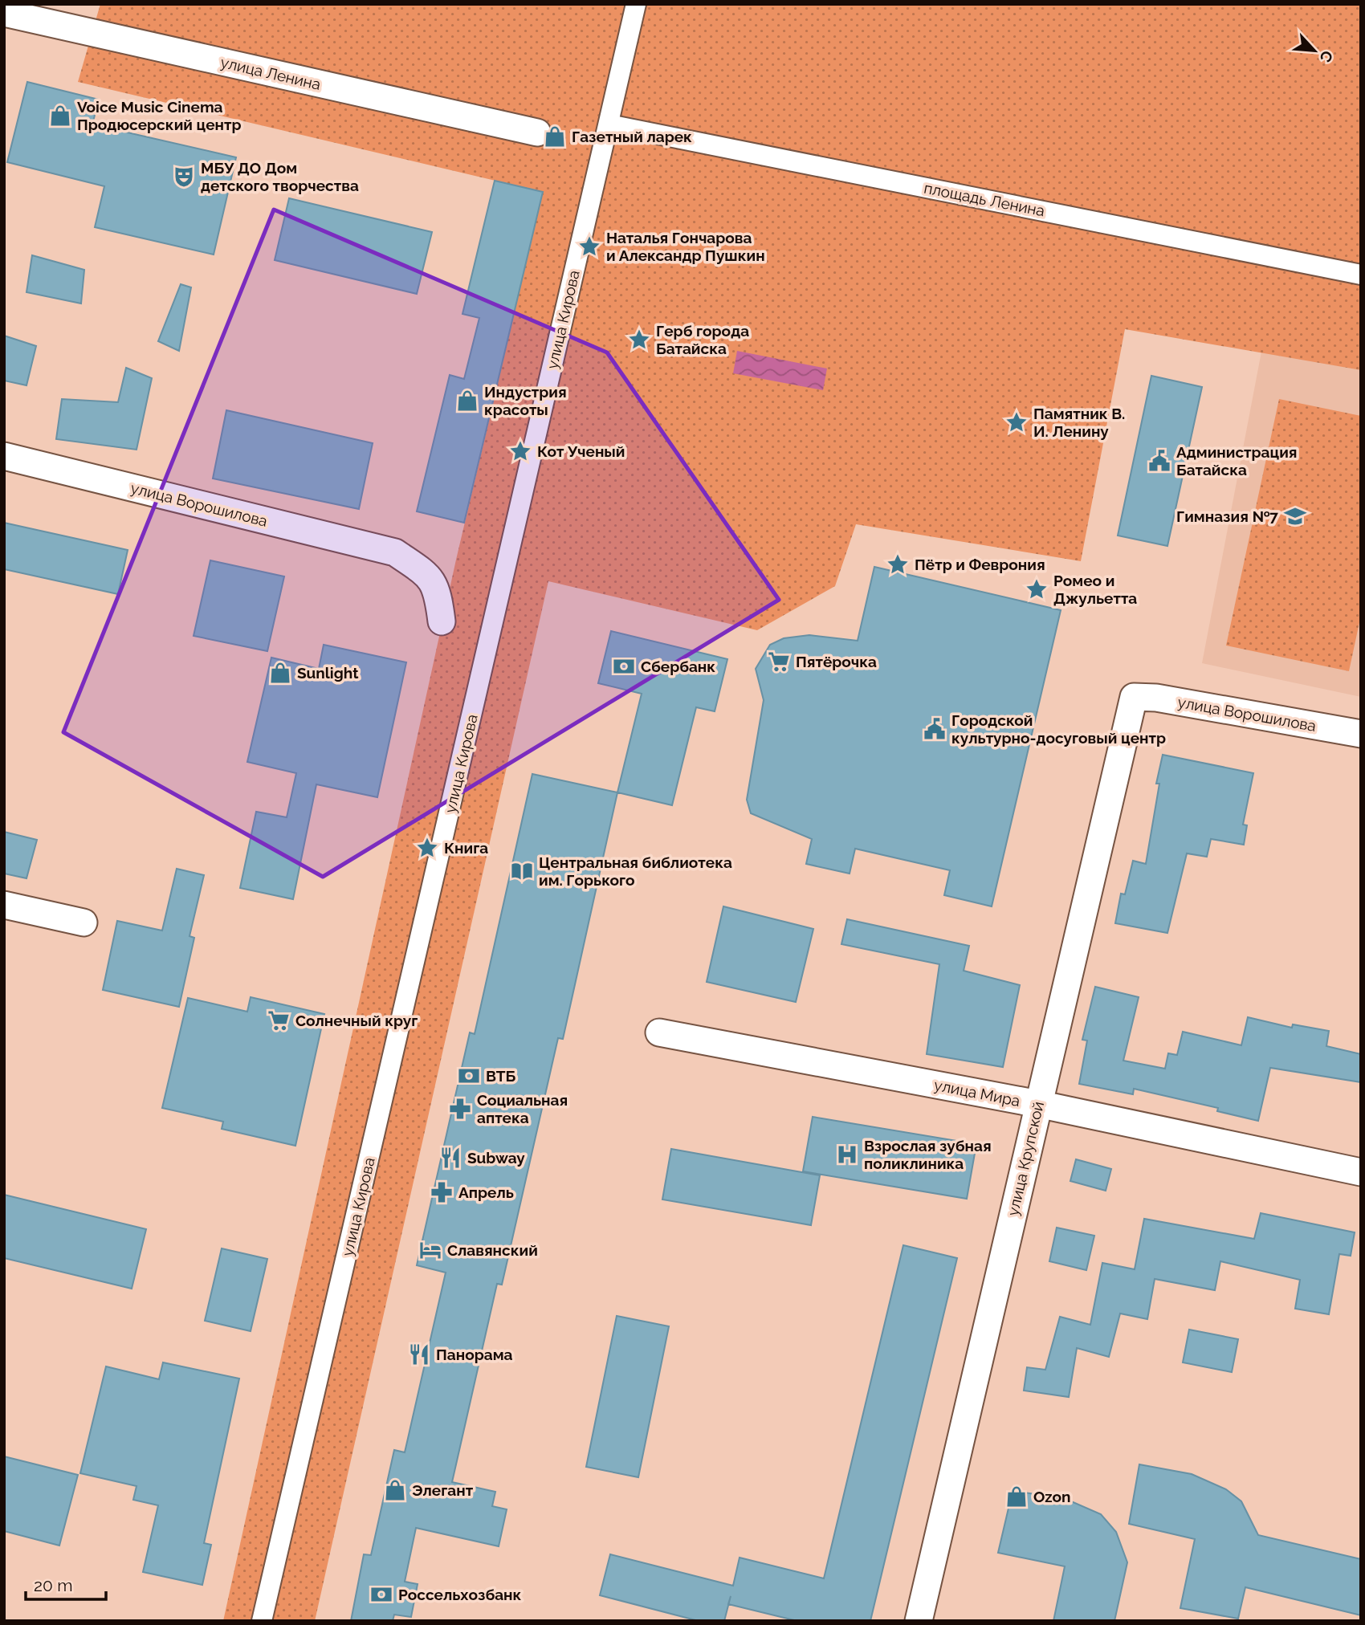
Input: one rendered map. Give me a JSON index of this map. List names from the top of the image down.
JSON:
{
  "streets": {
    "street": [
      "улица Ленина",
      "площадь Ленина",
      "улица Кирова",
      "улица Ворошилова",
      "улица Мира",
      "улица Крупской"
    ]
  },
  "crossings": [
    ["площадь Ленина", "улица Кирова"],
    ["улица Ворошилова", "улица Крупской"],
    ["улица Мира", "улица Крупской"]
  ],
  "places": {
    "shop": [
      "Voice Music Cinema Продюсерский центр",
      "Газетный ларек",
      "Индустрия красоты",
      "Sunlight",
      "Элегант",
      "Ozon"
    ],
    "theatre": ["МБУ ДО Дом детского творчества"],
    "place": [
      "Наталья Гончарова и Александр Пушкин",
      "Герб города Батайска",
      "Памятник В. И. Ленину",
      "Кот Ученый",
      "Пётр и Феврония",
      "Ромео и Джульетта",
      "Книга"
    ],
    "public building": ["Администрация Батайска", "Городской культурно-досуговый центр"],
    "school or university": ["Гимназия №7"],
    "supermarket": ["Пятёрочка", "Солнечный круг"],
    "bank": ["Сбербанк", "ВТБ", "Россельхозбанк"],
    "library": ["Центральная библиотека им. Горького"],
    "pharmacy": ["Социальная аптека", "Апрель"],
    "hospital": ["Взрослая зубная поликлиника"],
    "restaurant": ["Subway", "Панорама"],
    "hotel": ["Славянский"]
  },
  "scale_bar": "20 m",
  "north": "bottom right"
}
